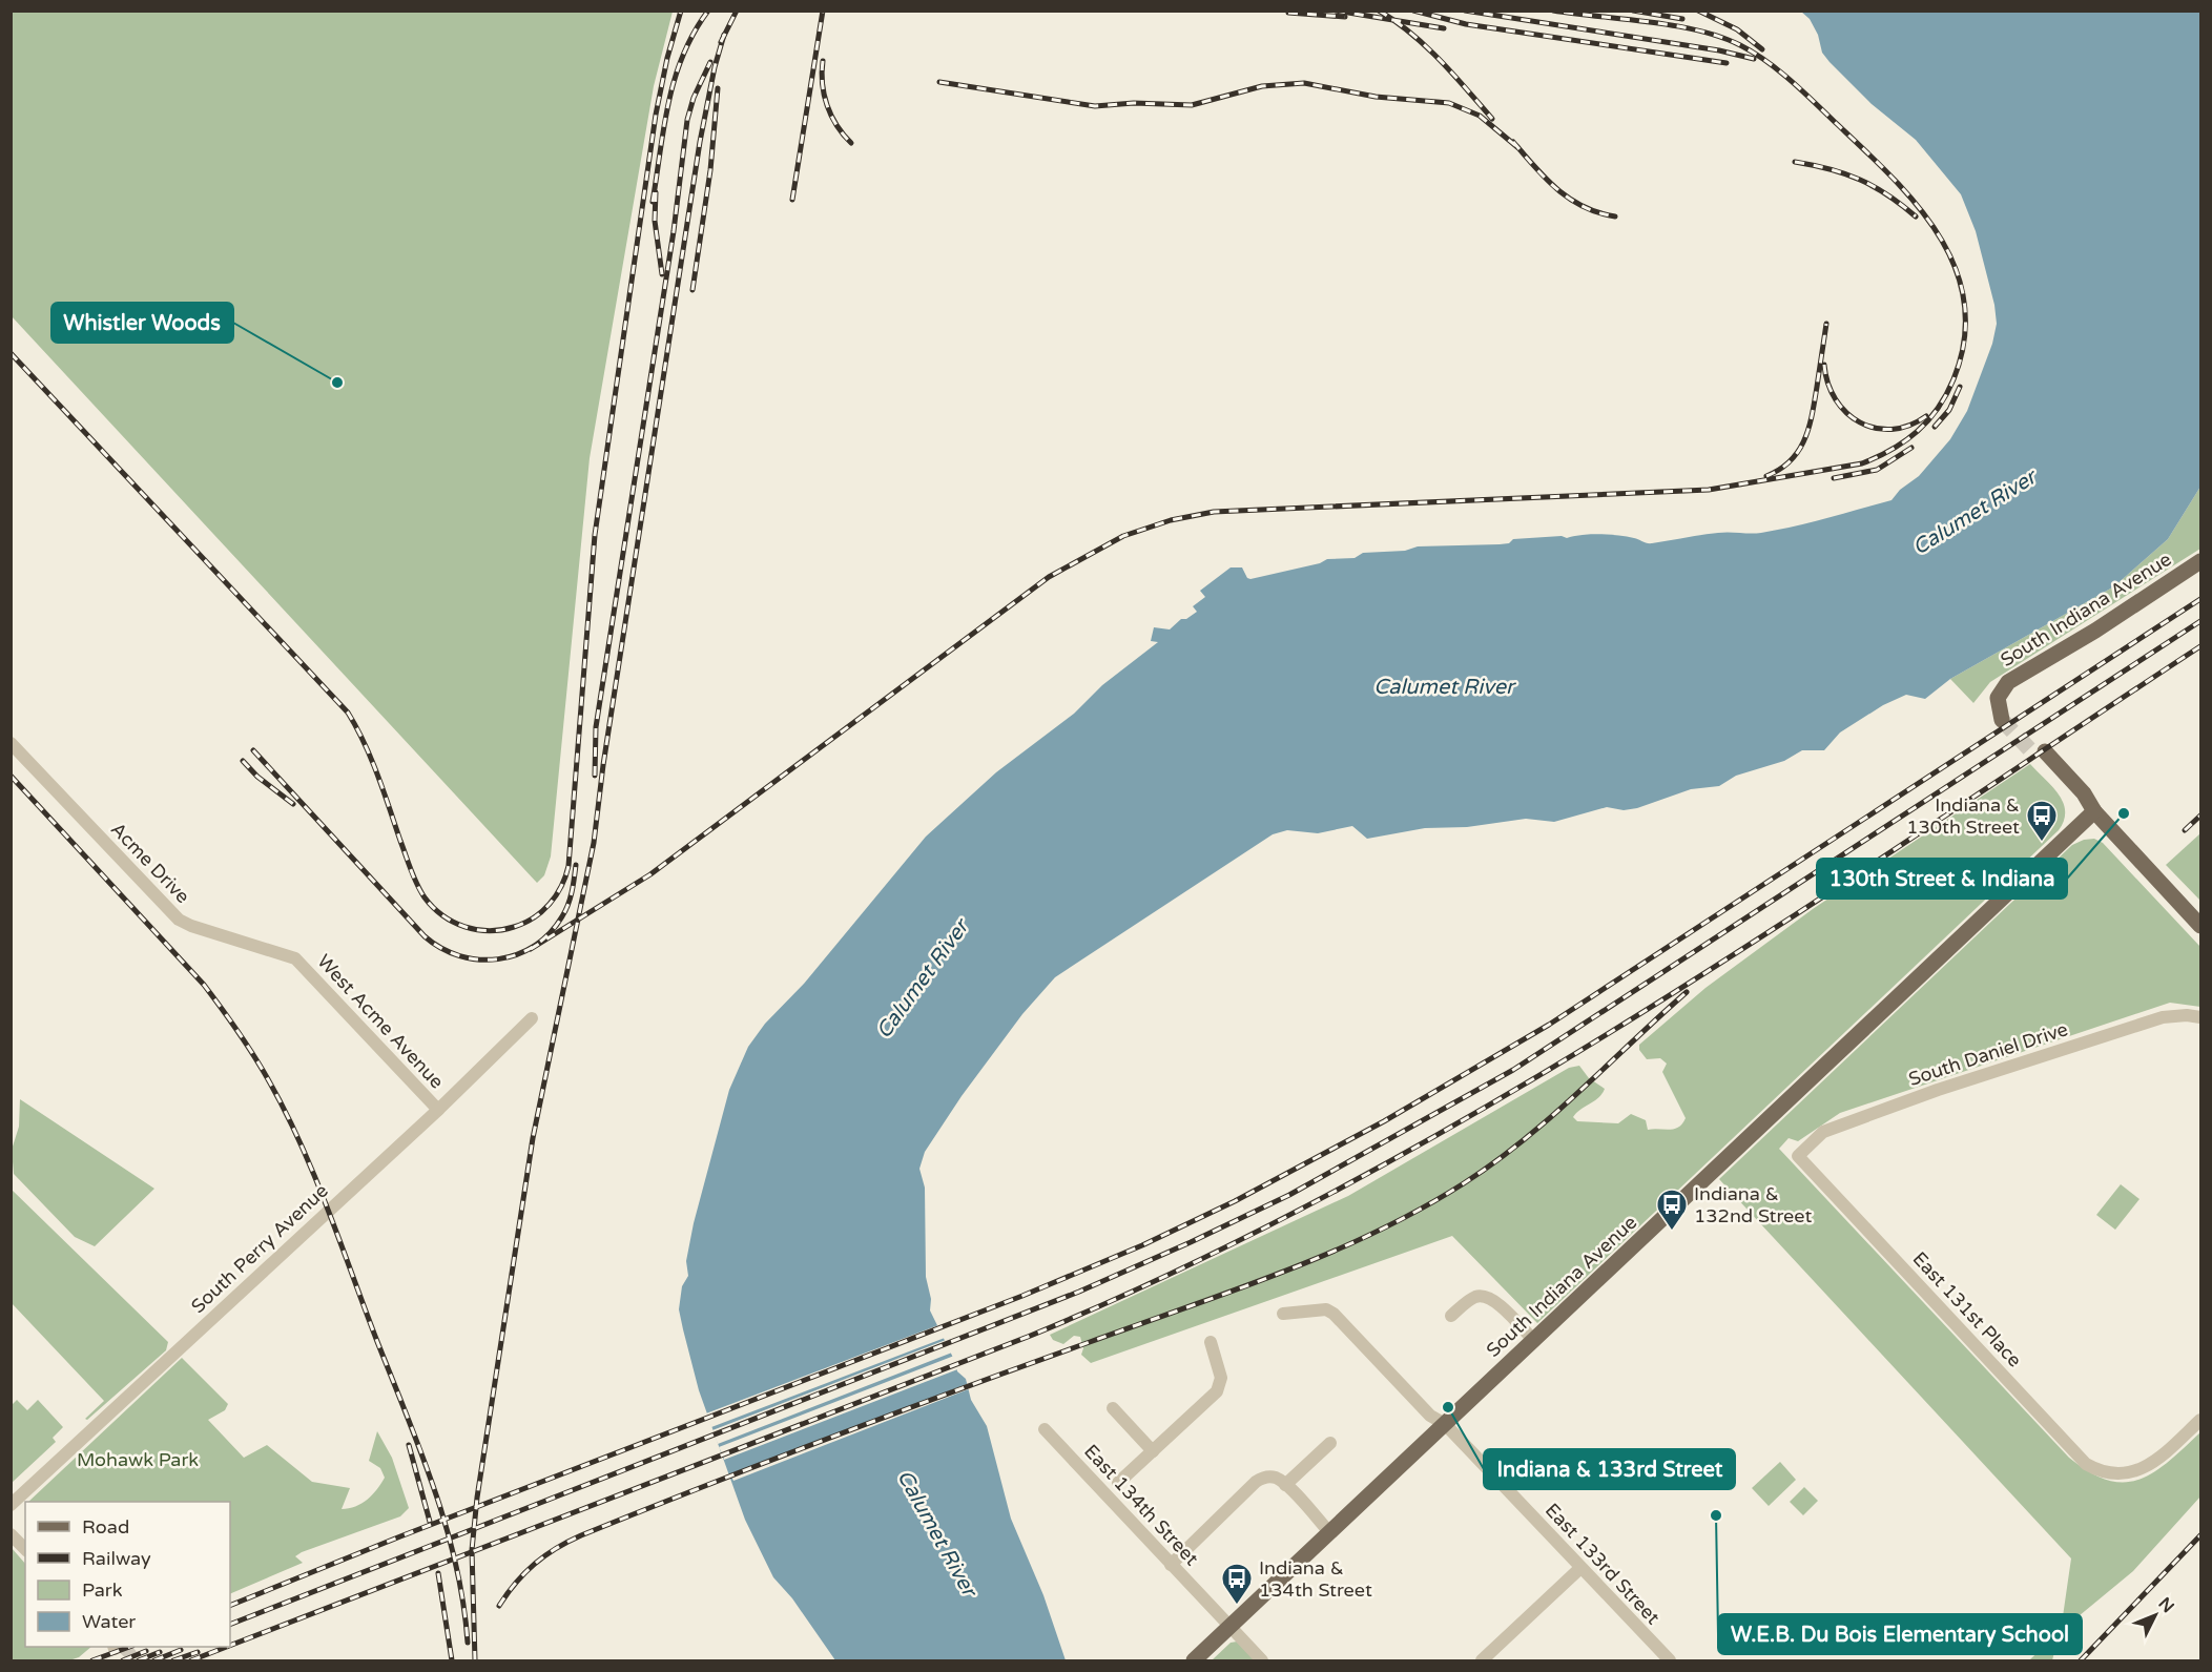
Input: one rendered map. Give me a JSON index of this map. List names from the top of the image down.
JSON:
{
  "streets": {
    "main road": ["South Indiana Avenue"],
    "street": [
      "Acme Drive",
      "West Acme Avenue",
      "South Daniel Drive",
      "South Perry Avenue",
      "East 131st Place",
      "East 134th Street",
      "East 133rd Street"
    ]
  },
  "crossings": [
    ["South Indiana Avenue", "East 134th Street"],
    ["South Indiana Avenue", "East 133rd Street"],
    ["Acme Drive", "West Acme Avenue"],
    ["West Acme Avenue", "South Perry Avenue"],
    ["South Daniel Drive", "East 131st Place"]
  ],
  "water": ["Calumet River"],
  "parks": ["Mohawk Park"],
  "places": {
    "other": [
      "Whistler Woods",
      "130th Street & Indiana",
      "Indiana & 133rd Street",
      "W.E.B. Du Bois Elementary School"
    ],
    "bus stop": ["Indiana & 130th Street", "Indiana & 132nd Street", "Indiana & 134th Street"]
  },
  "legend": [
    "Road",
    "Railway",
    "Park",
    "Water"
  ],
  "north": "top right"
}
